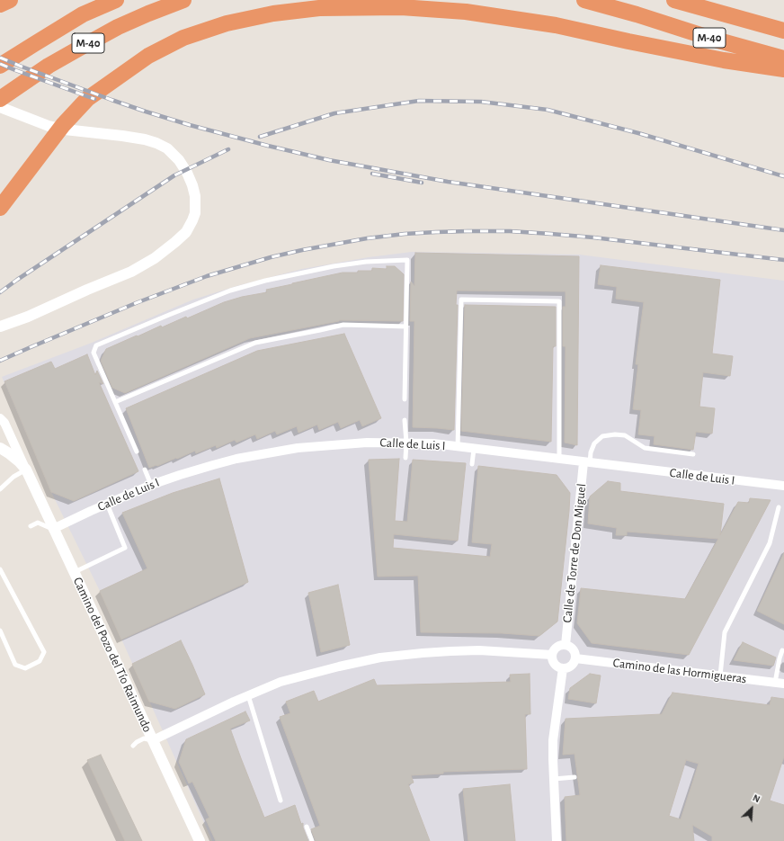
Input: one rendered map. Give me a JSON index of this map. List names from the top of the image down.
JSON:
{
  "streets": {
    "highway": ["M-40"],
    "street": [
      "Calle de Luis I",
      "Calle de Torre de Don Miguel",
      "Camino del Pozo del Tío Raimundo",
      "Camino de las Hormigueras"
    ]
  },
  "crossings": [
    ["Calle de Luis I", "Calle de Torre de Don Miguel"],
    ["Calle de Luis I", "Camino del Pozo del Tío Raimundo"],
    ["Calle de Torre de Don Miguel", "Camino de las Hormigueras"]
  ],
  "north": "top right"
}
